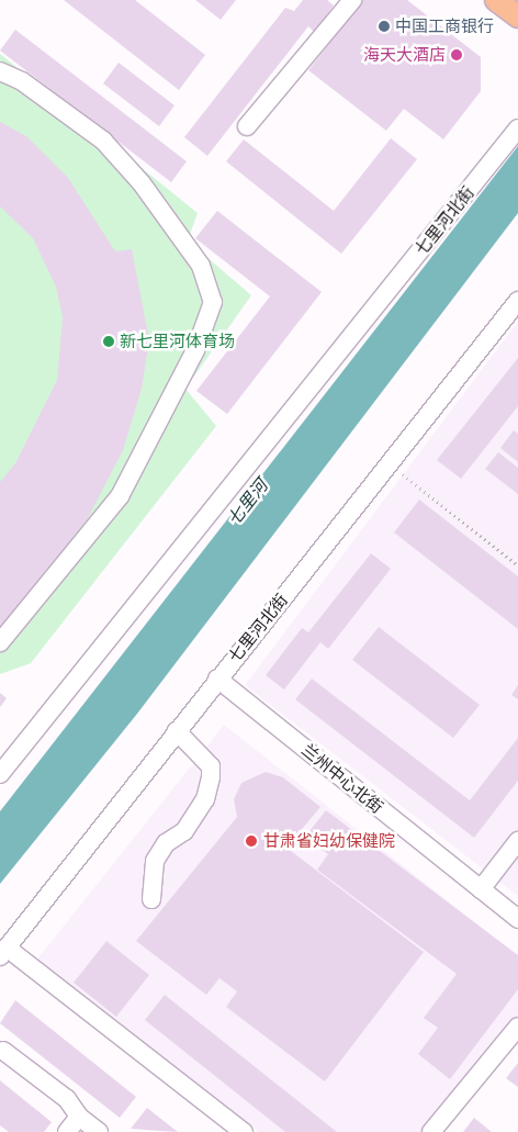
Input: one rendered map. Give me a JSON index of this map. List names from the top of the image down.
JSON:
{
  "streets": {
    "street": ["七里河北街", "兰州中心北街"]
  },
  "crossings": [
    ["七里河北街", "兰州中心北街"]
  ],
  "water": ["七里河"],
  "places": [
    "中国工商银行",
    "海天大酒店",
    "新七里河体育场",
    "甘肃省妇幼保健院"
  ]
}
